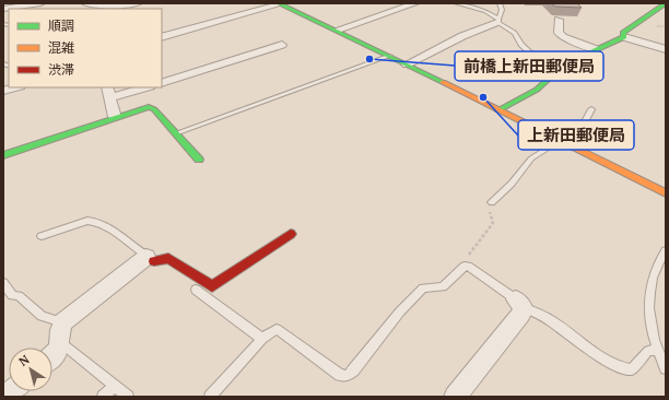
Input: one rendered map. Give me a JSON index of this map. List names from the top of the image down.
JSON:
{
  "places": ["前橋上新田郵便局", "上新田郵便局"],
  "legend": ["順調", "混雑", "渋滞"],
  "north": "top left"
}
